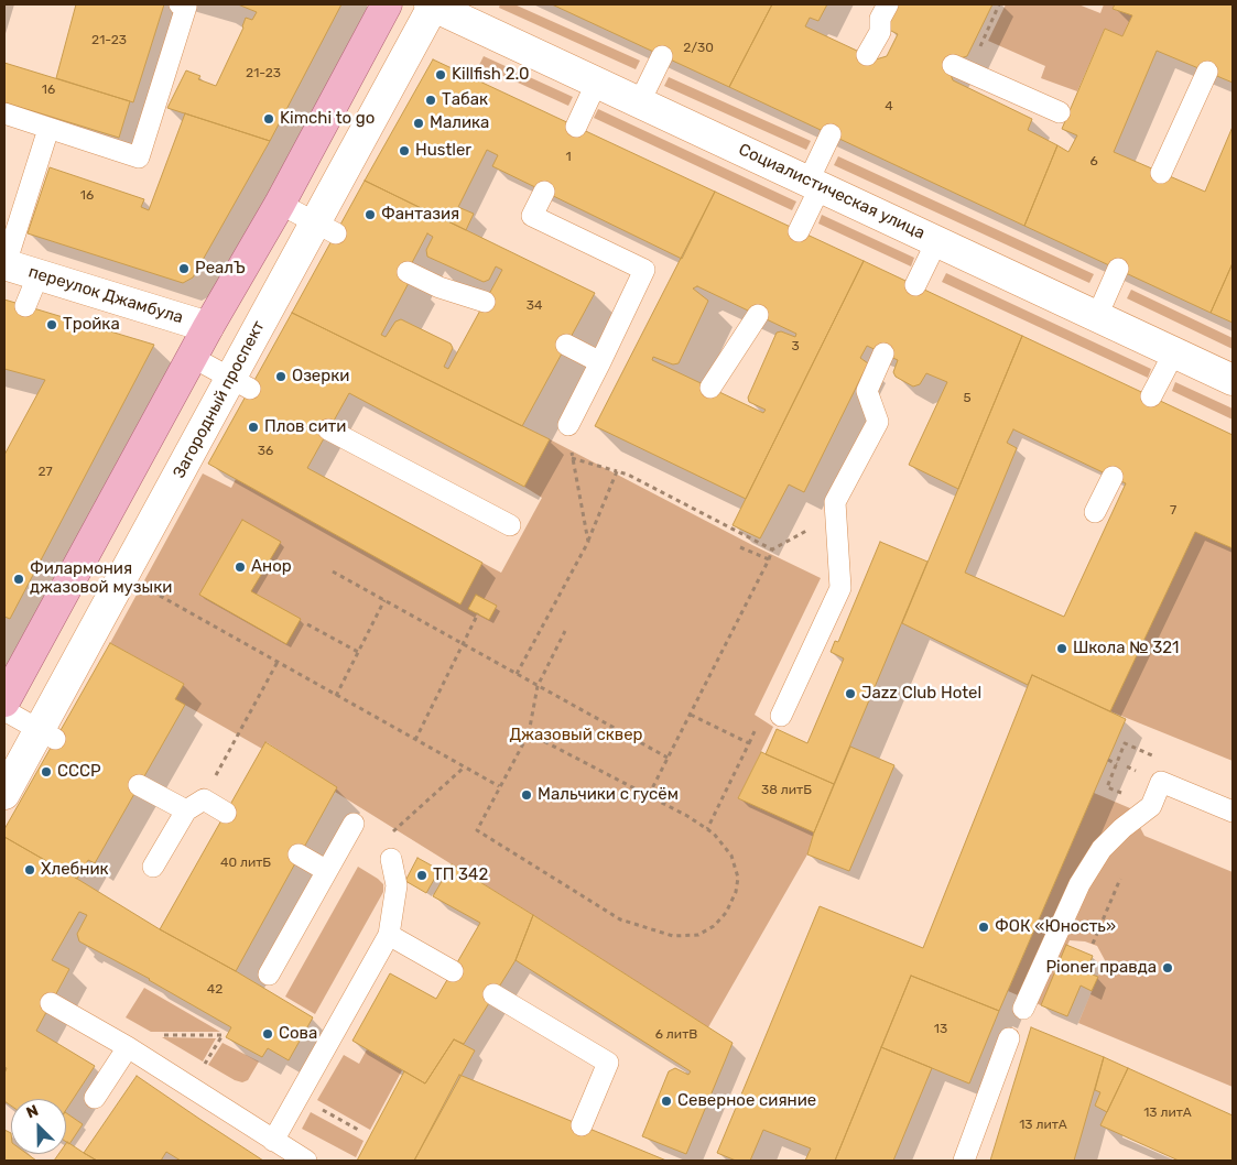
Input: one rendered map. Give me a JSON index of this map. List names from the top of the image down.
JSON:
{
  "streets": {
    "street": ["Социалистическая улица", "переулок Джамбула", "Загородный проспект"]
  },
  "crossings": [
    ["Социалистическая улица", "Загородный проспект"]
  ],
  "parks": ["Джазовый сквер"],
  "places": [
    "Killfish 2.0",
    "Табак",
    "Kimchi to go",
    "Малика",
    "Hustler",
    "Фантазия",
    "РеалЪ",
    "Тройка",
    "Озерки",
    "Плов сити",
    "Анор",
    "Филармония джазовой музыки",
    "Школа № 321",
    "Jazz Club Hotel",
    "СССР",
    "Мальчики с гусём",
    "Хлебник",
    "ТП 342",
    "ФОК «Юность»",
    "Pioner правда",
    "Сова",
    "Северное сияние"
  ],
  "house_numbers": [
    "21-23",
    "2/30",
    "21-23",
    "16",
    "4",
    "1",
    "6",
    "16",
    "34",
    "3",
    "5",
    "36",
    "27",
    "7",
    "38 литБ",
    "40 литБ",
    "42",
    "13",
    "6 литВ",
    "13 литА",
    "13 литА"
  ],
  "north": "top left"
}
